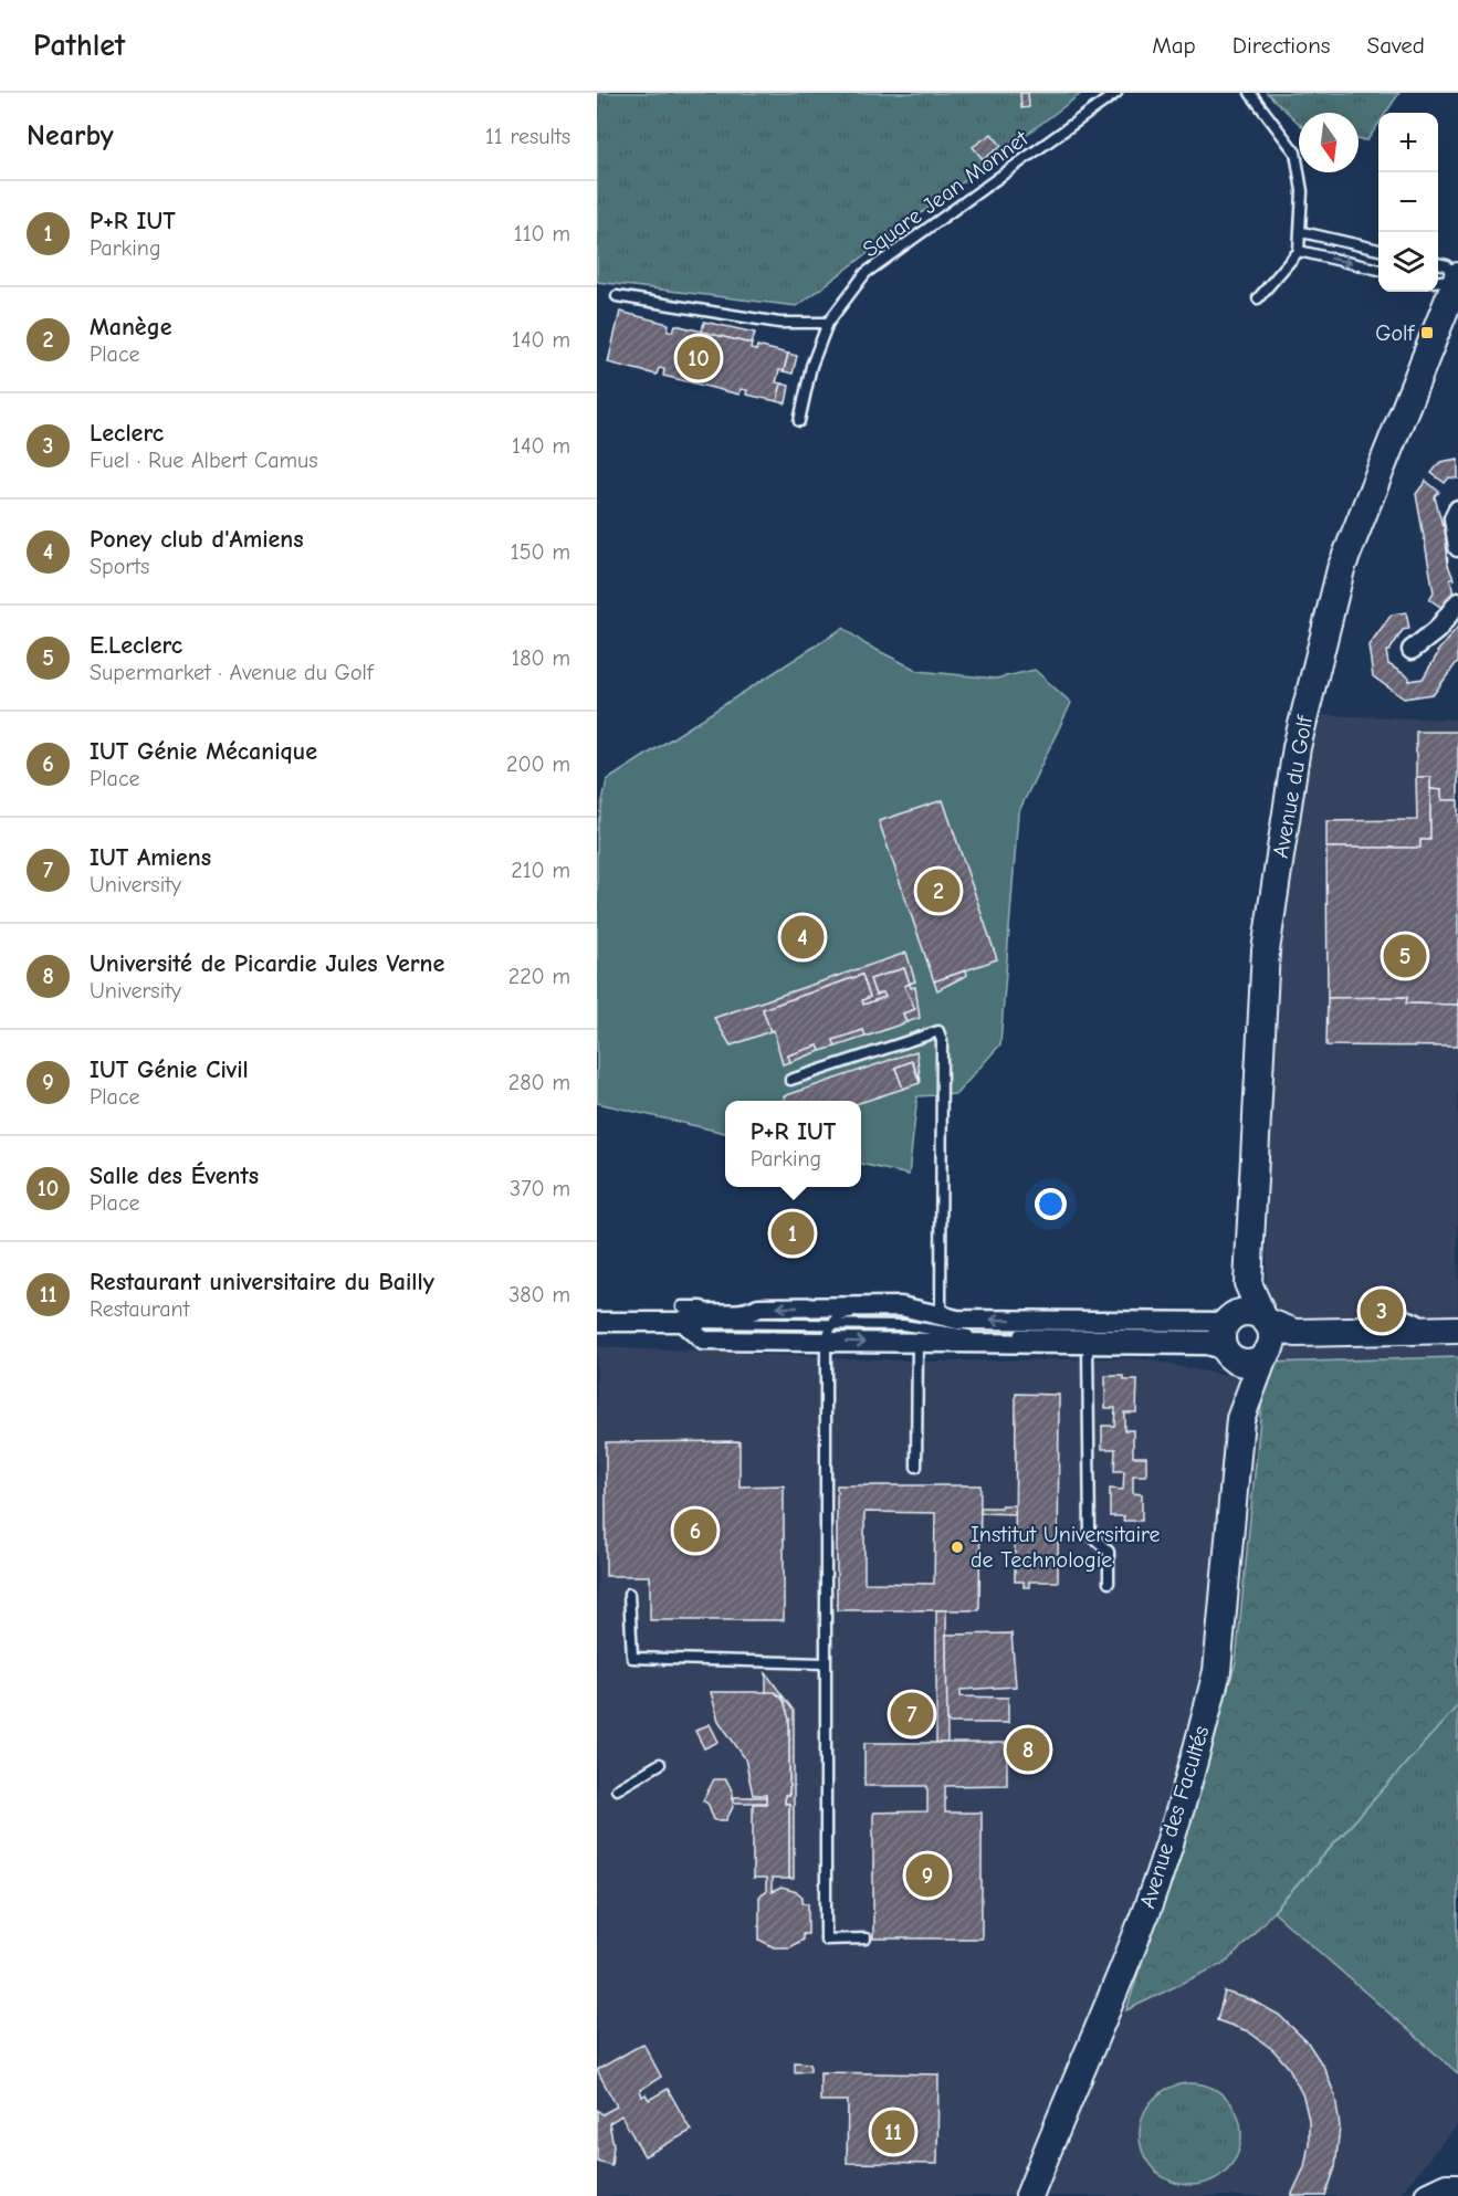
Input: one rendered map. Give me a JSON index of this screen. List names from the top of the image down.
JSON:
{
  "streets": {
    "main road": ["Avenue du Golf", "Avenue des Facultés"],
    "lane": ["Square Jean Monnet"]
  },
  "crossings": [
    ["Avenue du Golf", "Avenue des Facultés"]
  ],
  "places": {
    "transit": ["Golf"],
    "other": ["Institut Universitaire de Technologie"]
  },
  "north": "bottom",
  "page": {
    "header": "Pathlet",
    "nav": ["Map", "Directions", "Saved"],
    "heading": ["Nearby", "11 results"],
    "map_buttons": ["+", "−"],
    "list": [
      {
        "mark": "1",
        "name": "P+R IUT",
        "note": "Parking",
        "value": "110 m"
      },
      {
        "mark": "2",
        "name": "Manège",
        "note": "Place",
        "value": "140 m"
      },
      {
        "mark": "3",
        "name": "Leclerc",
        "note": "Fuel · Rue Albert Camus",
        "value": "140 m"
      },
      {
        "mark": "4",
        "name": "Poney club d'Amiens",
        "note": "Sports",
        "value": "150 m"
      },
      {
        "mark": "5",
        "name": "E.Leclerc",
        "note": "Supermarket · Avenue du Golf",
        "value": "180 m"
      },
      {
        "mark": "6",
        "name": "IUT Génie Mécanique",
        "note": "Place",
        "value": "200 m"
      },
      {
        "mark": "7",
        "name": "IUT Amiens",
        "note": "University",
        "value": "210 m"
      },
      {
        "mark": "8",
        "name": "Université de Picardie Jules Verne",
        "note": "University",
        "value": "220 m"
      },
      {
        "mark": "9",
        "name": "IUT Génie Civil",
        "note": "Place",
        "value": "280 m"
      },
      {
        "mark": "10",
        "name": "Salle des Évents",
        "note": "Place",
        "value": "370 m"
      },
      {
        "mark": "11",
        "name": "Restaurant universitaire du Bailly",
        "note": "Restaurant",
        "value": "380 m"
      }
    ],
    "pins": [
      "10",
      "2",
      "4",
      "5",
      "1",
      "3",
      "6",
      "7",
      "8",
      "9",
      "11"
    ],
    "popup": ["P+R IUT", "Parking"]
  }
}
